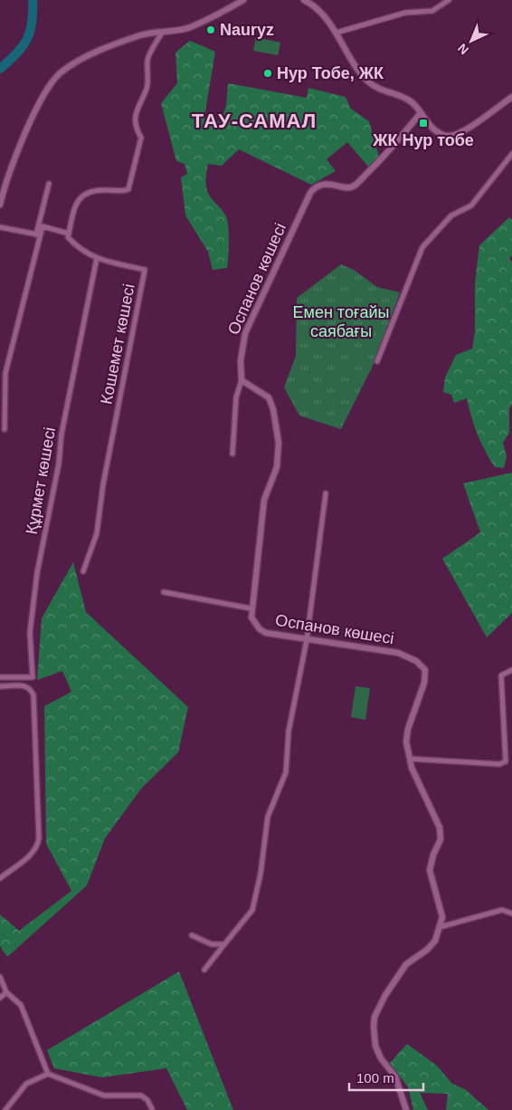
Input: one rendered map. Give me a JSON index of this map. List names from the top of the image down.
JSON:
{
  "streets": {
    "street": ["Оспанов көшесі", "Кошемет көшесі", "Құрмет көшесі"]
  },
  "crossings": [
    ["Кошемет көшесі", "Құрмет көшесі"]
  ],
  "districts": ["ТАУ-САМАЛ"],
  "parks": ["Емен тоғайы саябағы"],
  "places": {
    "other": ["Nauryz", "Нур Тобе, ЖК"],
    "transit": ["ЖК Нур тобе"]
  },
  "scale_bar": "100 m",
  "north": "bottom left"
}
